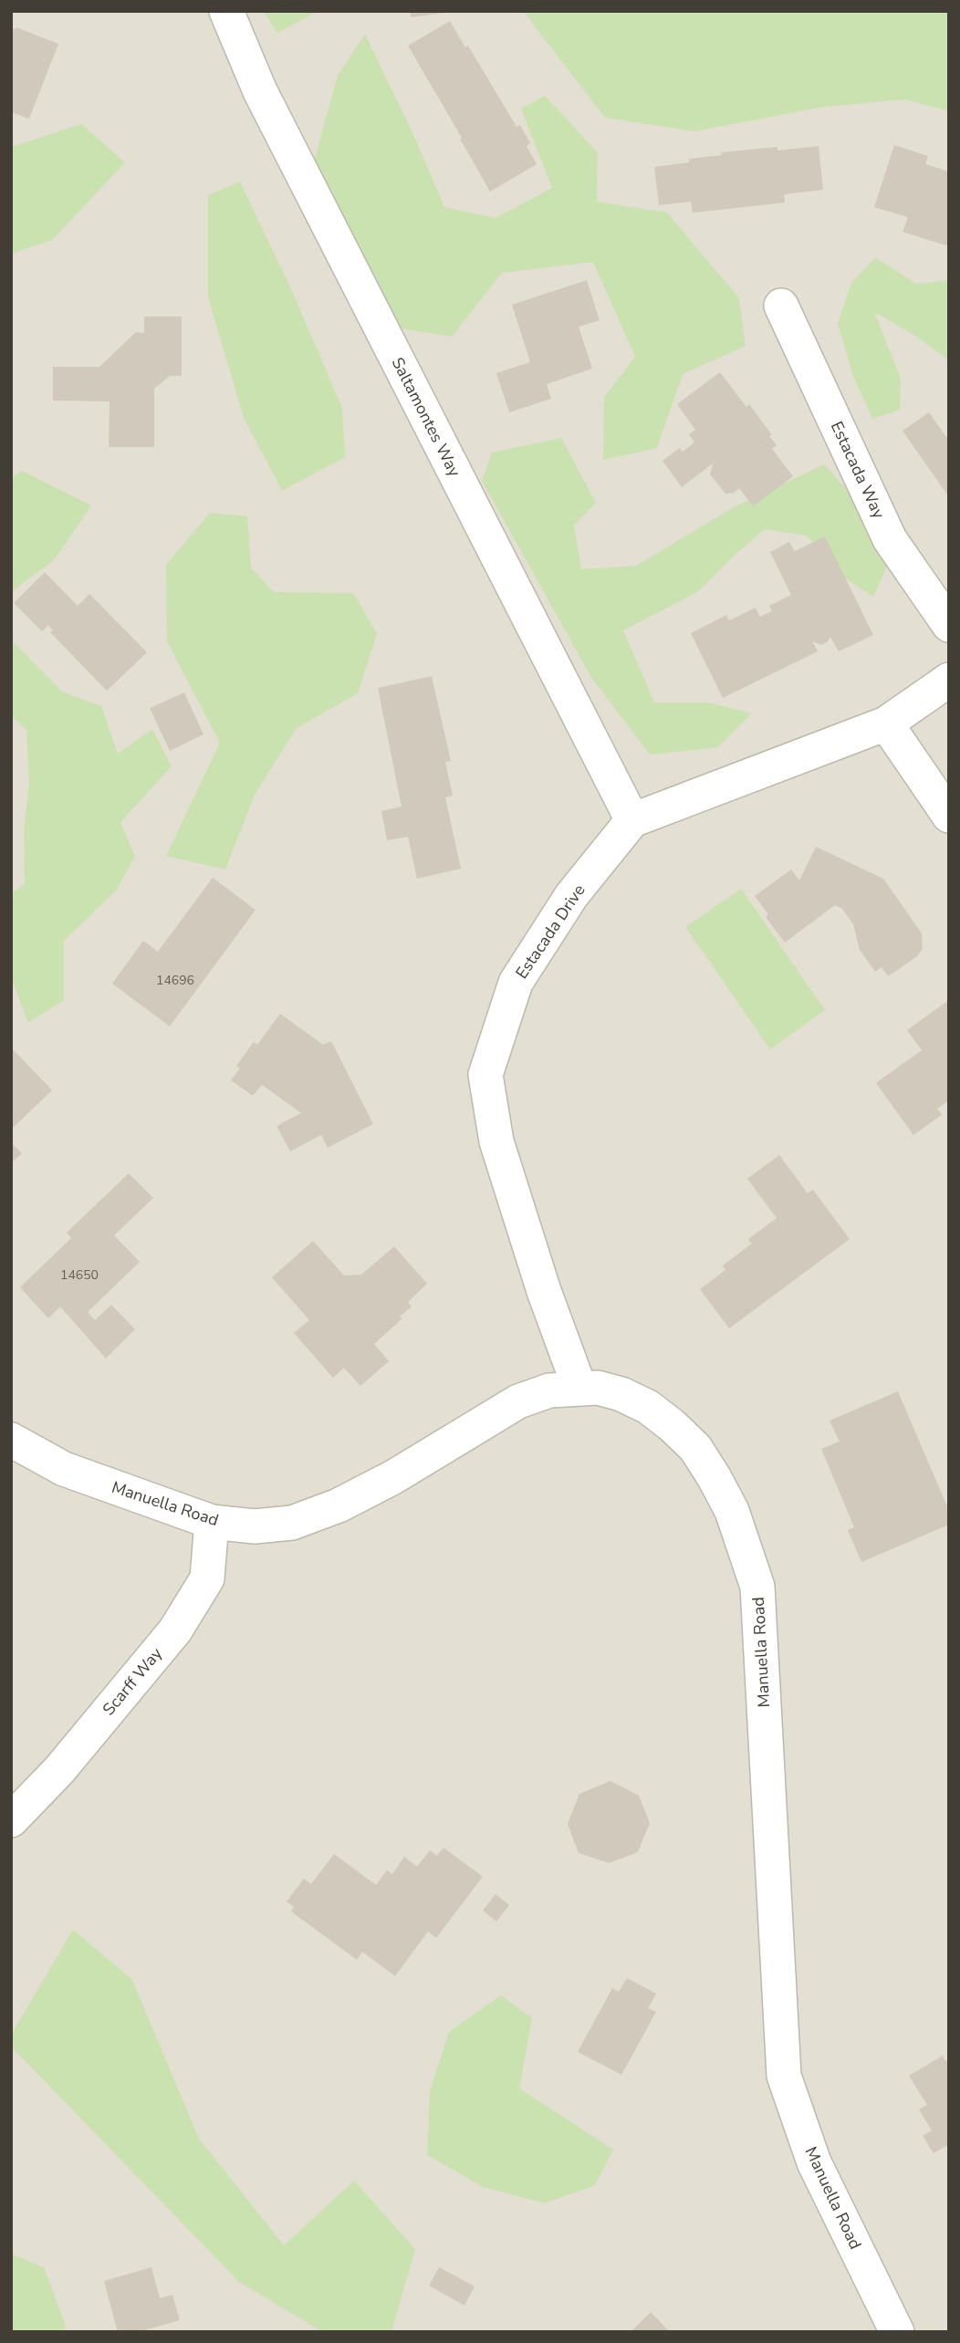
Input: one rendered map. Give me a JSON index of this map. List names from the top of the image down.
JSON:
{
  "streets": {
    "street": [
      "Saltamontes Way",
      "Estacada Way",
      "Estacada Drive",
      "Manuella Road",
      "Scarff Way"
    ]
  },
  "crossings": [
    ["Saltamontes Way", "Estacada Drive"],
    ["Estacada Drive", "Manuella Road"],
    ["Manuella Road", "Scarff Way"]
  ],
  "house_numbers": ["14696", "14650"]
}
